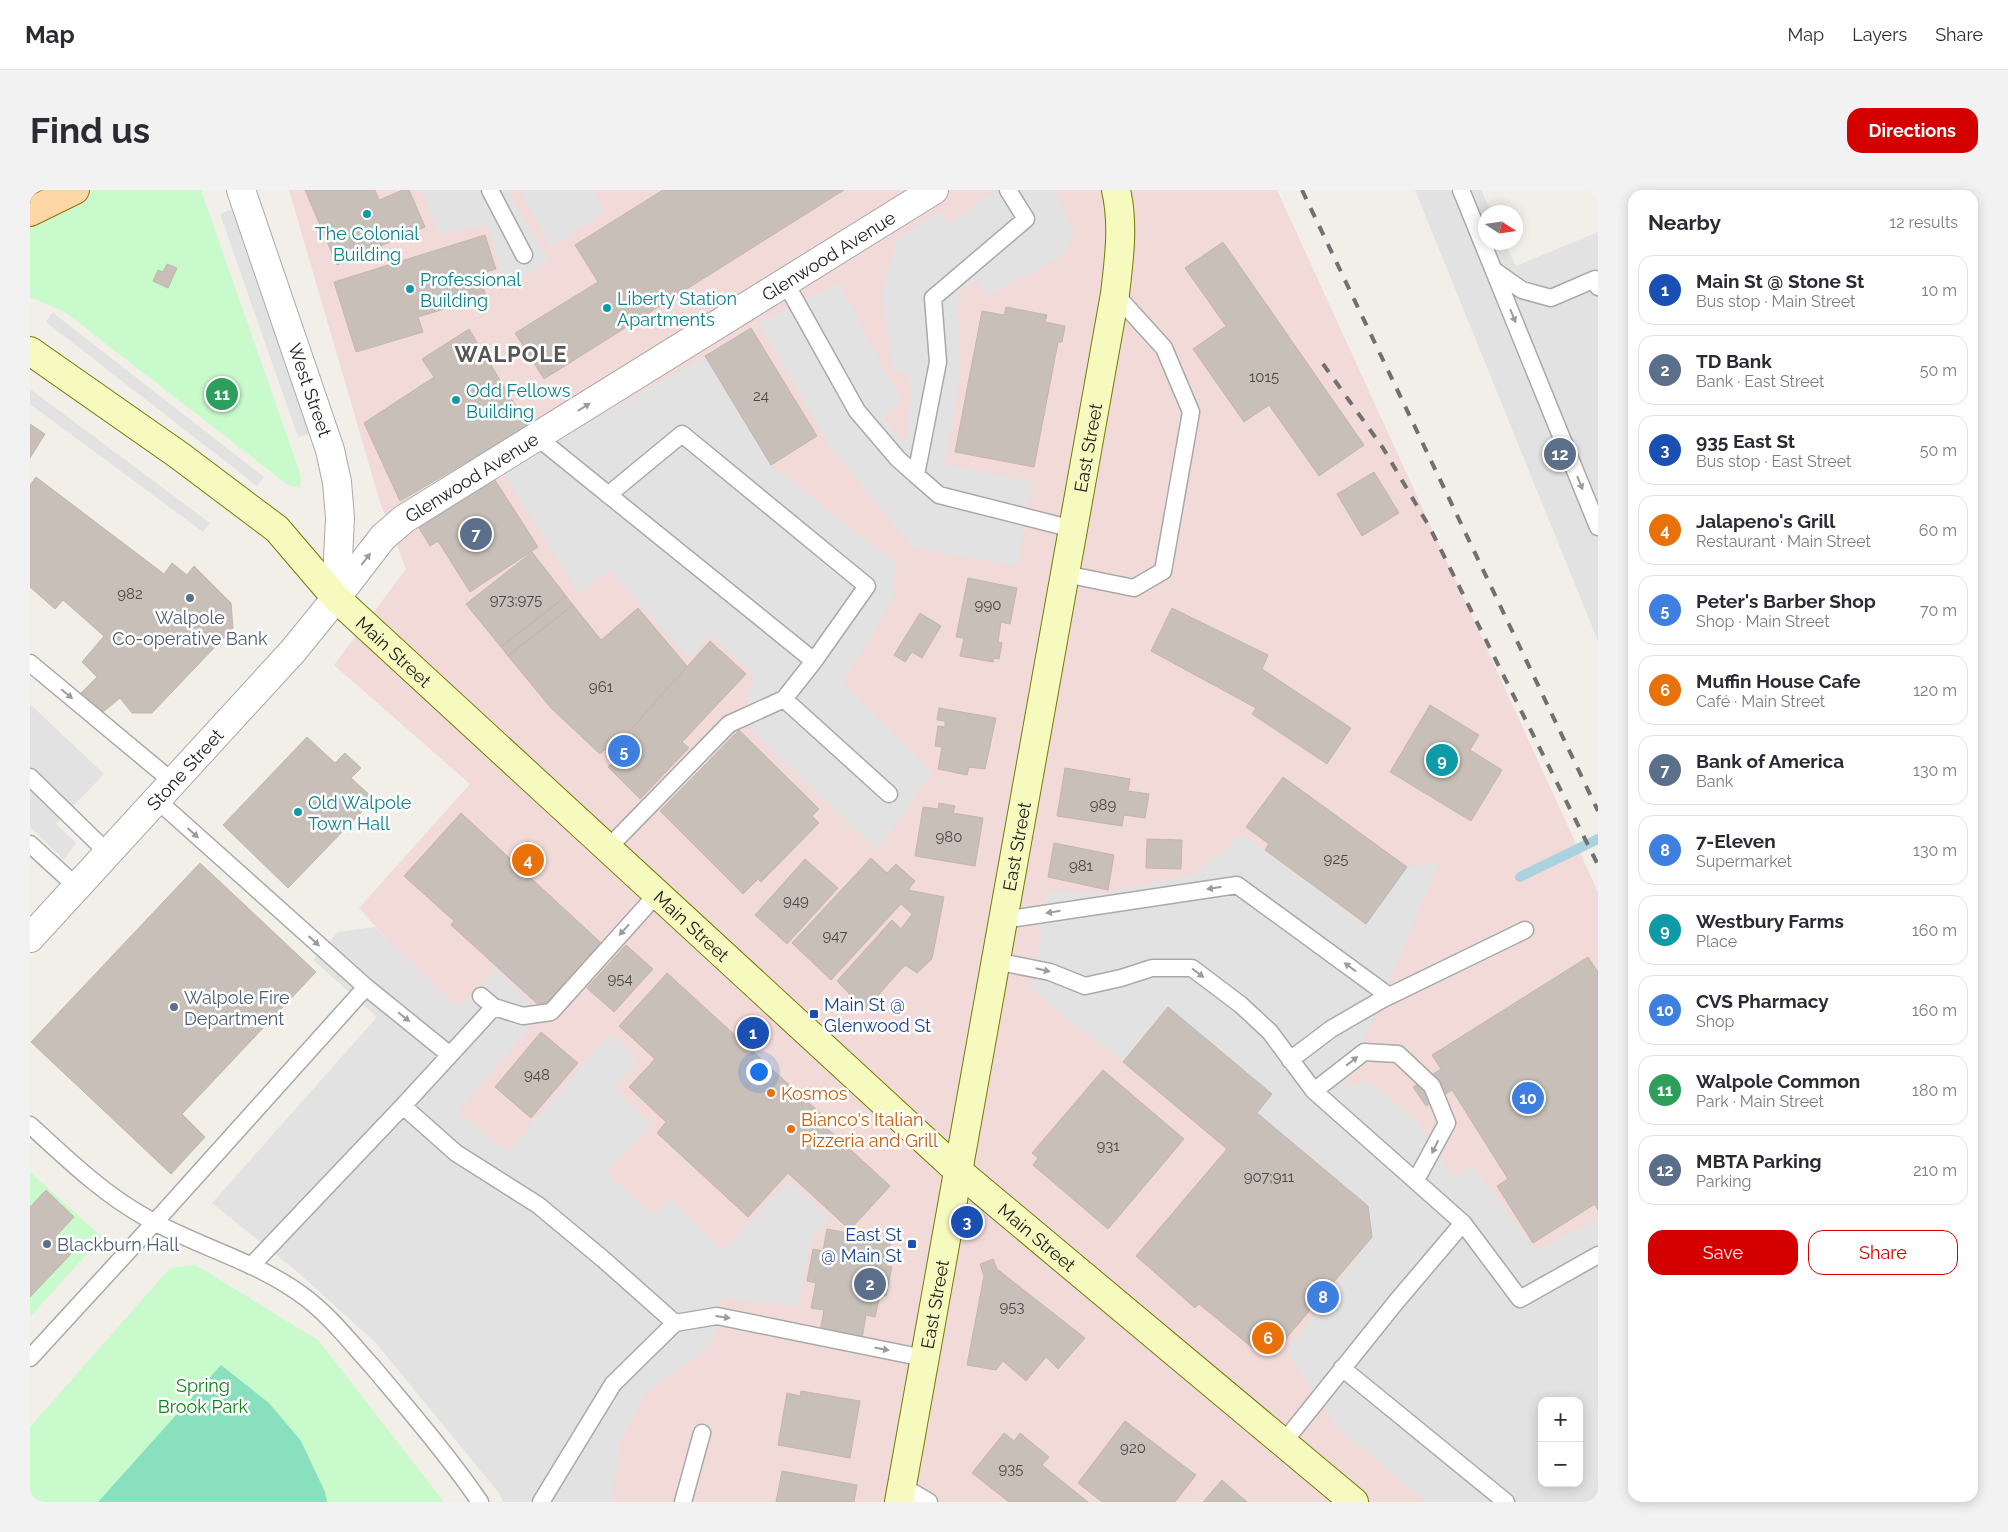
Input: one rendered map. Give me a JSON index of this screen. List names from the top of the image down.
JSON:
{
  "streets": {
    "main road": ["East Street", "Main Street"],
    "street": ["Glenwood Avenue", "West Street", "Stone Street"]
  },
  "crossings": [
    ["Glenwood Avenue", "West Street"],
    ["Glenwood Avenue", "Main Street"],
    ["Glenwood Avenue", "Stone Street"],
    ["West Street", "Main Street"],
    ["West Street", "Stone Street"],
    ["East Street", "Main Street"],
    ["Main Street", "Stone Street"]
  ],
  "one_way": ["Glenwood Avenue"],
  "districts": ["WALPOLE"],
  "parks": ["Spring Brook Park"],
  "places": {
    "other": [
      "The Colonial Building",
      "Professional Building",
      "Liberty Station Apartments",
      "Odd Fellows Building",
      "Walpole Co-operative Bank",
      "Old Walpole Town Hall",
      "Walpole Fire Department",
      "Kosmos",
      "Bianco's Italian Pizzeria and Grill",
      "Blackburn Hall"
    ],
    "transit": ["Main St @ Glenwood St", "East St @ Main St"]
  },
  "house_numbers": [
    "1015",
    "24",
    "982",
    "973;975",
    "990",
    "961",
    "989",
    "980",
    "925",
    "981",
    "949",
    "947",
    "954",
    "948",
    "931",
    "907;911",
    "953",
    "920",
    "935"
  ],
  "north": "right",
  "page": {
    "header": "Map",
    "nav": ["Map", "Layers", "Share"],
    "buttons": [
      "Directions",
      ["Save", "Share"]
    ],
    "title": "Find us",
    "heading": ["Nearby", "12 results"],
    "list": [
      {
        "mark": "1",
        "name": "Main St @ Stone St",
        "note": "Bus stop · Main Street",
        "value": "10 m"
      },
      {
        "mark": "2",
        "name": "TD Bank",
        "note": "Bank · East Street",
        "value": "50 m"
      },
      {
        "mark": "3",
        "name": "935 East St",
        "note": "Bus stop · East Street",
        "value": "50 m"
      },
      {
        "mark": "4",
        "name": "Jalapeno's Grill",
        "note": "Restaurant · Main Street",
        "value": "60 m"
      },
      {
        "mark": "5",
        "name": "Peter's Barber Shop",
        "note": "Shop · Main Street",
        "value": "70 m"
      },
      {
        "mark": "6",
        "name": "Muffin House Cafe",
        "note": "Café · Main Street",
        "value": "120 m"
      },
      {
        "mark": "7",
        "name": "Bank of America",
        "note": "Bank",
        "value": "130 m"
      },
      {
        "mark": "8",
        "name": "7-Eleven",
        "note": "Supermarket",
        "value": "130 m"
      },
      {
        "mark": "9",
        "name": "Westbury Farms",
        "note": "Place",
        "value": "160 m"
      },
      {
        "mark": "10",
        "name": "CVS Pharmacy",
        "note": "Shop",
        "value": "160 m"
      },
      {
        "mark": "11",
        "name": "Walpole Common",
        "note": "Park · Main Street",
        "value": "180 m"
      },
      {
        "mark": "12",
        "name": "MBTA Parking",
        "note": "Parking",
        "value": "210 m"
      }
    ],
    "pins": [
      "11",
      "12",
      "7",
      "5",
      "9",
      "4",
      "1",
      "10",
      "3",
      "2",
      "8",
      "6"
    ],
    "map_buttons": ["+", "−"]
  }
}
